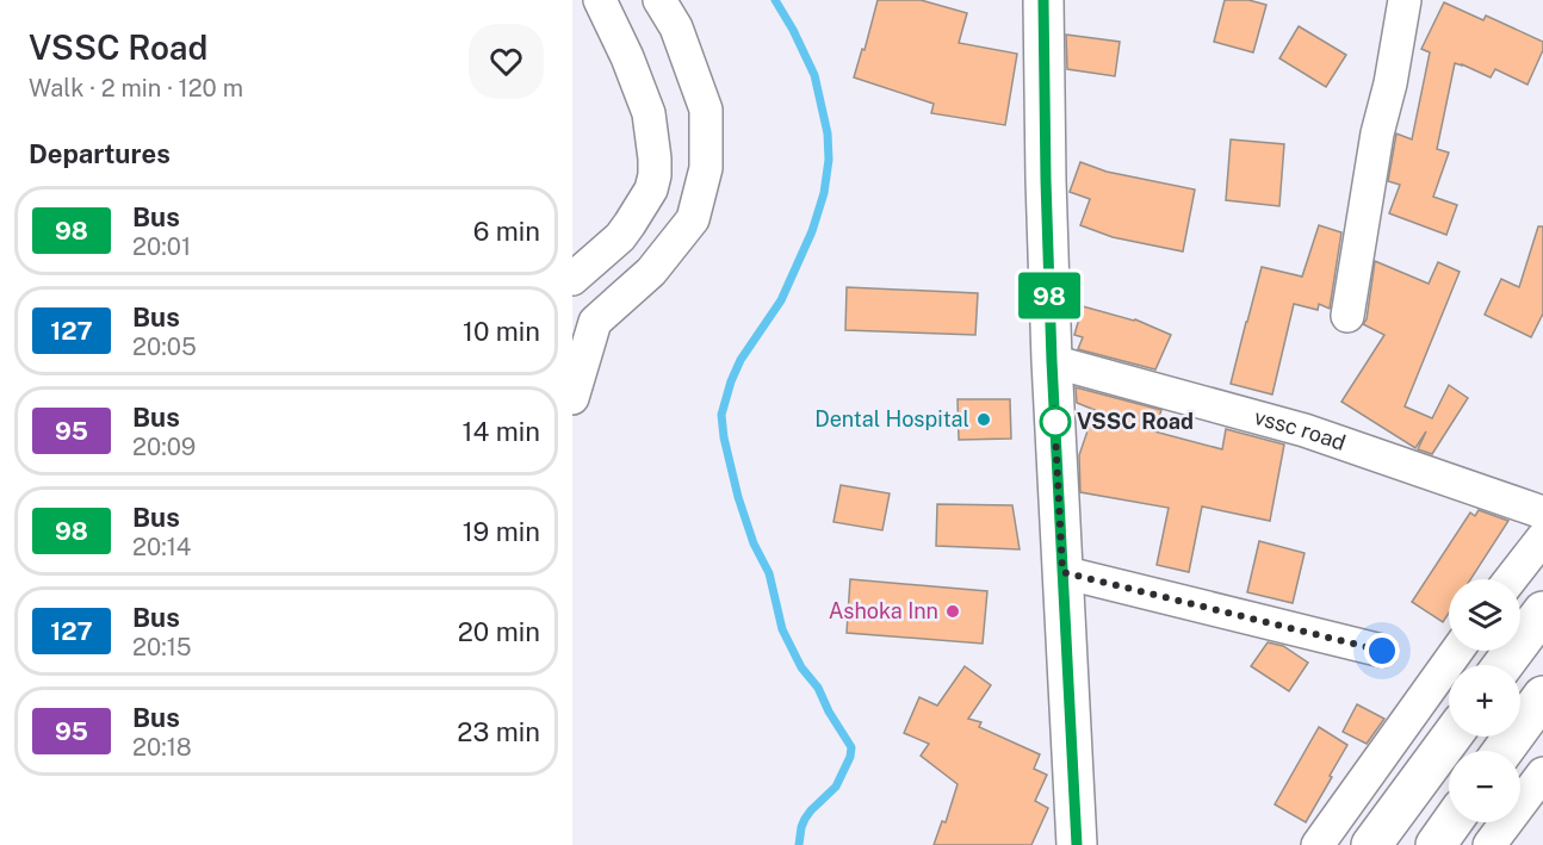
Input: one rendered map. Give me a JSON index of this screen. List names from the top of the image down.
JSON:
{
  "streets": {
    "street": ["vssc road"]
  },
  "places": ["Dental Hospital", "VSSC Road", "Ashoka Inn"],
  "lines": ["bus line 98"],
  "page": {
    "heading": [
      ["VSSC Road", "Walk · 2 min · 120 m"],
      "Departures"
    ],
    "on_map": "98",
    "list": [
      {
        "mark": "98",
        "name": "Bus",
        "note": "20:01",
        "value": "6 min"
      },
      {
        "mark": "127",
        "name": "Bus",
        "note": "20:05",
        "value": "10 min"
      },
      {
        "mark": "95",
        "name": "Bus",
        "note": "20:09",
        "value": "14 min"
      },
      {
        "mark": "98",
        "name": "Bus",
        "note": "20:14",
        "value": "19 min"
      },
      {
        "mark": "127",
        "name": "Bus",
        "note": "20:15",
        "value": "20 min"
      },
      {
        "mark": "95",
        "name": "Bus",
        "note": "20:18",
        "value": "23 min"
      }
    ],
    "map_buttons": ["+", "−"]
  }
}
